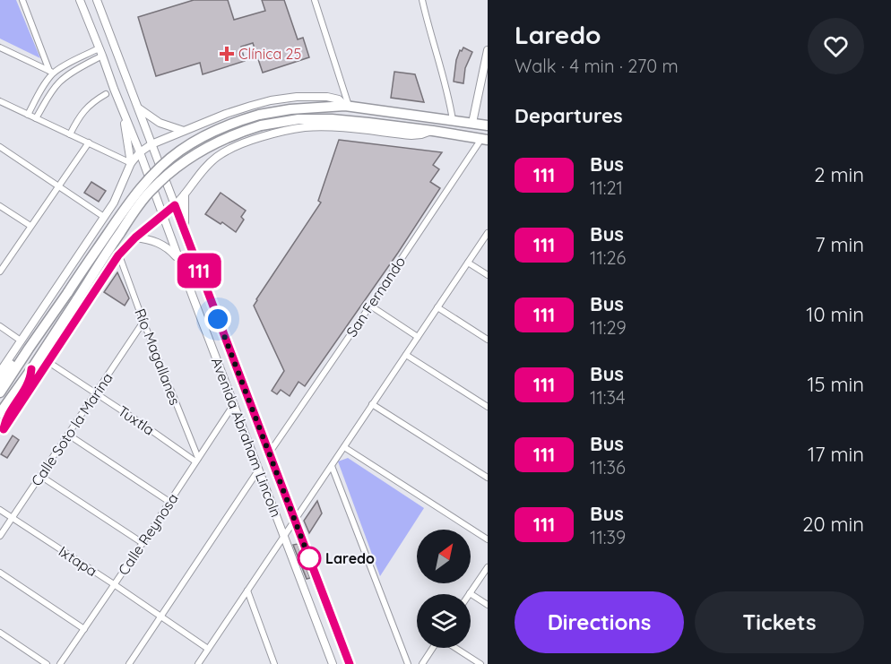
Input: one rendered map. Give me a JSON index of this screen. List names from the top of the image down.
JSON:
{
  "streets": {
    "main road": ["Avenida Abraham Lincoln"],
    "street": [
      "San Fernando",
      "Río Magallanes",
      "Tuxtla",
      "Calle Soto la Marina",
      "Calle Reynosa",
      "Ixtapa"
    ]
  },
  "crossings": [
    ["Río Magallanes", "Tuxtla"],
    ["Río Magallanes", "Calle Soto la Marina"],
    ["Río Magallanes", "Calle Reynosa"],
    ["Tuxtla", "Calle Soto la Marina"],
    ["Tuxtla", "Calle Reynosa"],
    ["Calle Soto la Marina", "Ixtapa"],
    ["Avenida Abraham Lincoln", "Calle Reynosa"],
    ["Calle Reynosa", "Ixtapa"]
  ],
  "places": {
    "health": ["Clínica 25"],
    "other": ["Laredo"]
  },
  "lines": ["bus line 111"],
  "north": "top right",
  "page": {
    "on_map": "111",
    "heading": [
      ["Laredo", "Walk · 4 min · 270 m"],
      "Departures"
    ],
    "list": [
      {
        "mark": "111",
        "name": "Bus",
        "note": "11:21",
        "value": "2 min"
      },
      {
        "mark": "111",
        "name": "Bus",
        "note": "11:26",
        "value": "7 min"
      },
      {
        "mark": "111",
        "name": "Bus",
        "note": "11:29",
        "value": "10 min"
      },
      {
        "mark": "111",
        "name": "Bus",
        "note": "11:34",
        "value": "15 min"
      },
      {
        "mark": "111",
        "name": "Bus",
        "note": "11:36",
        "value": "17 min"
      },
      {
        "mark": "111",
        "name": "Bus",
        "note": "11:39",
        "value": "20 min"
      }
    ],
    "buttons": ["Directions", "Tickets"]
  }
}
